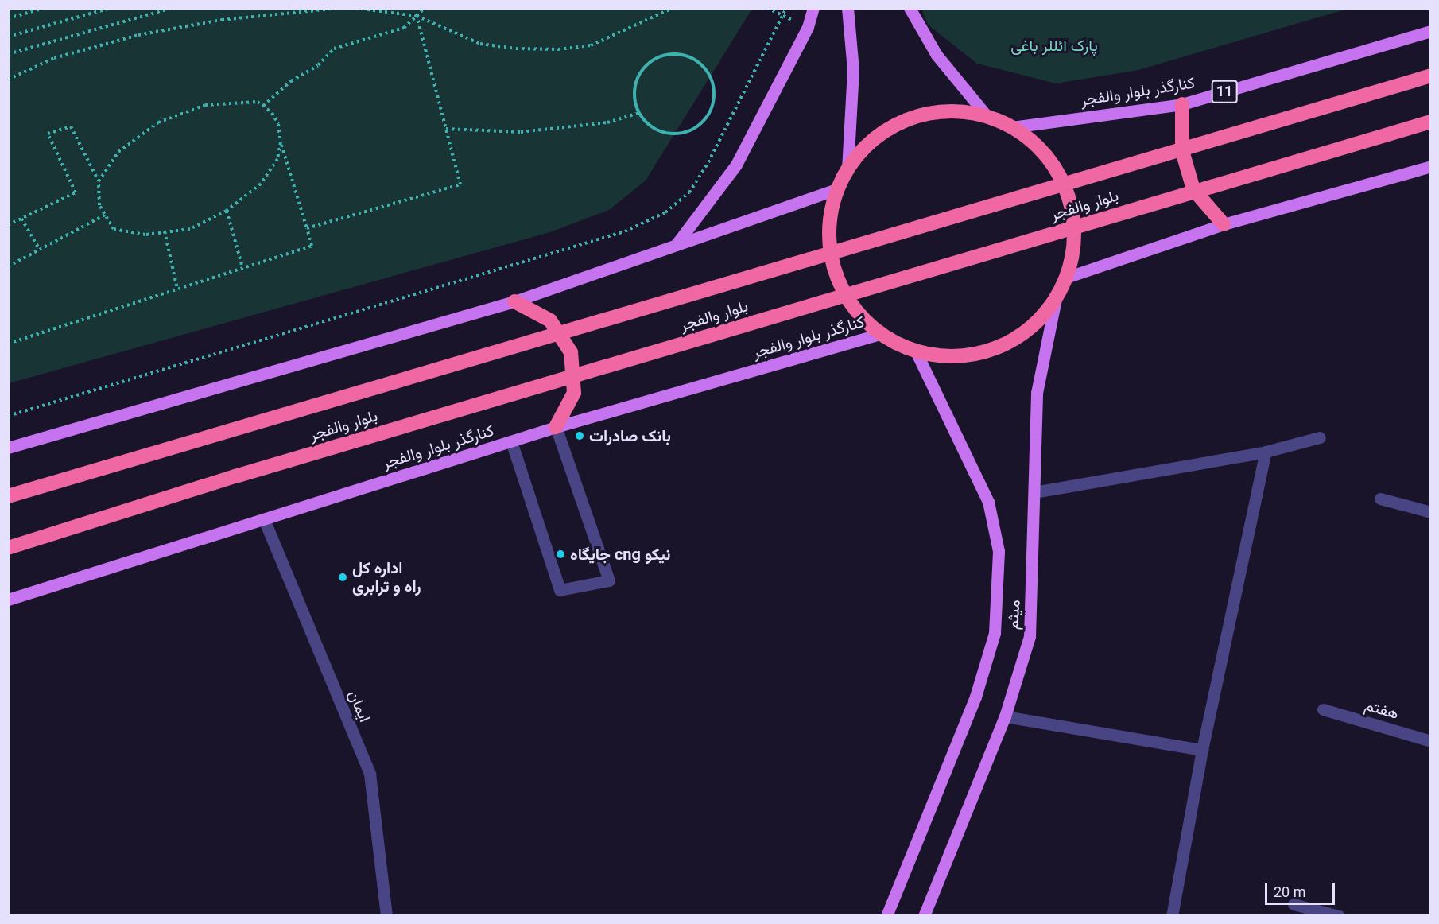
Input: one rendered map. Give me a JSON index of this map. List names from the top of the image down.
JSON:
{
  "streets": {
    "highway": ["بلوار والفجر"],
    "main road": ["کنارگذر بلوار والفجر", "11", "میثم"],
    "street": ["ایمان", "هفتم"]
  },
  "crossings": [
    ["کنارگذر بلوار والفجر", "ایمان"]
  ],
  "parks": ["پارک ائللر باغی"],
  "places": ["بانک صادرات", "جایگاه cng نیکو", "اداره کل راه و ترابری"],
  "scale_bar": "20 m"
}
